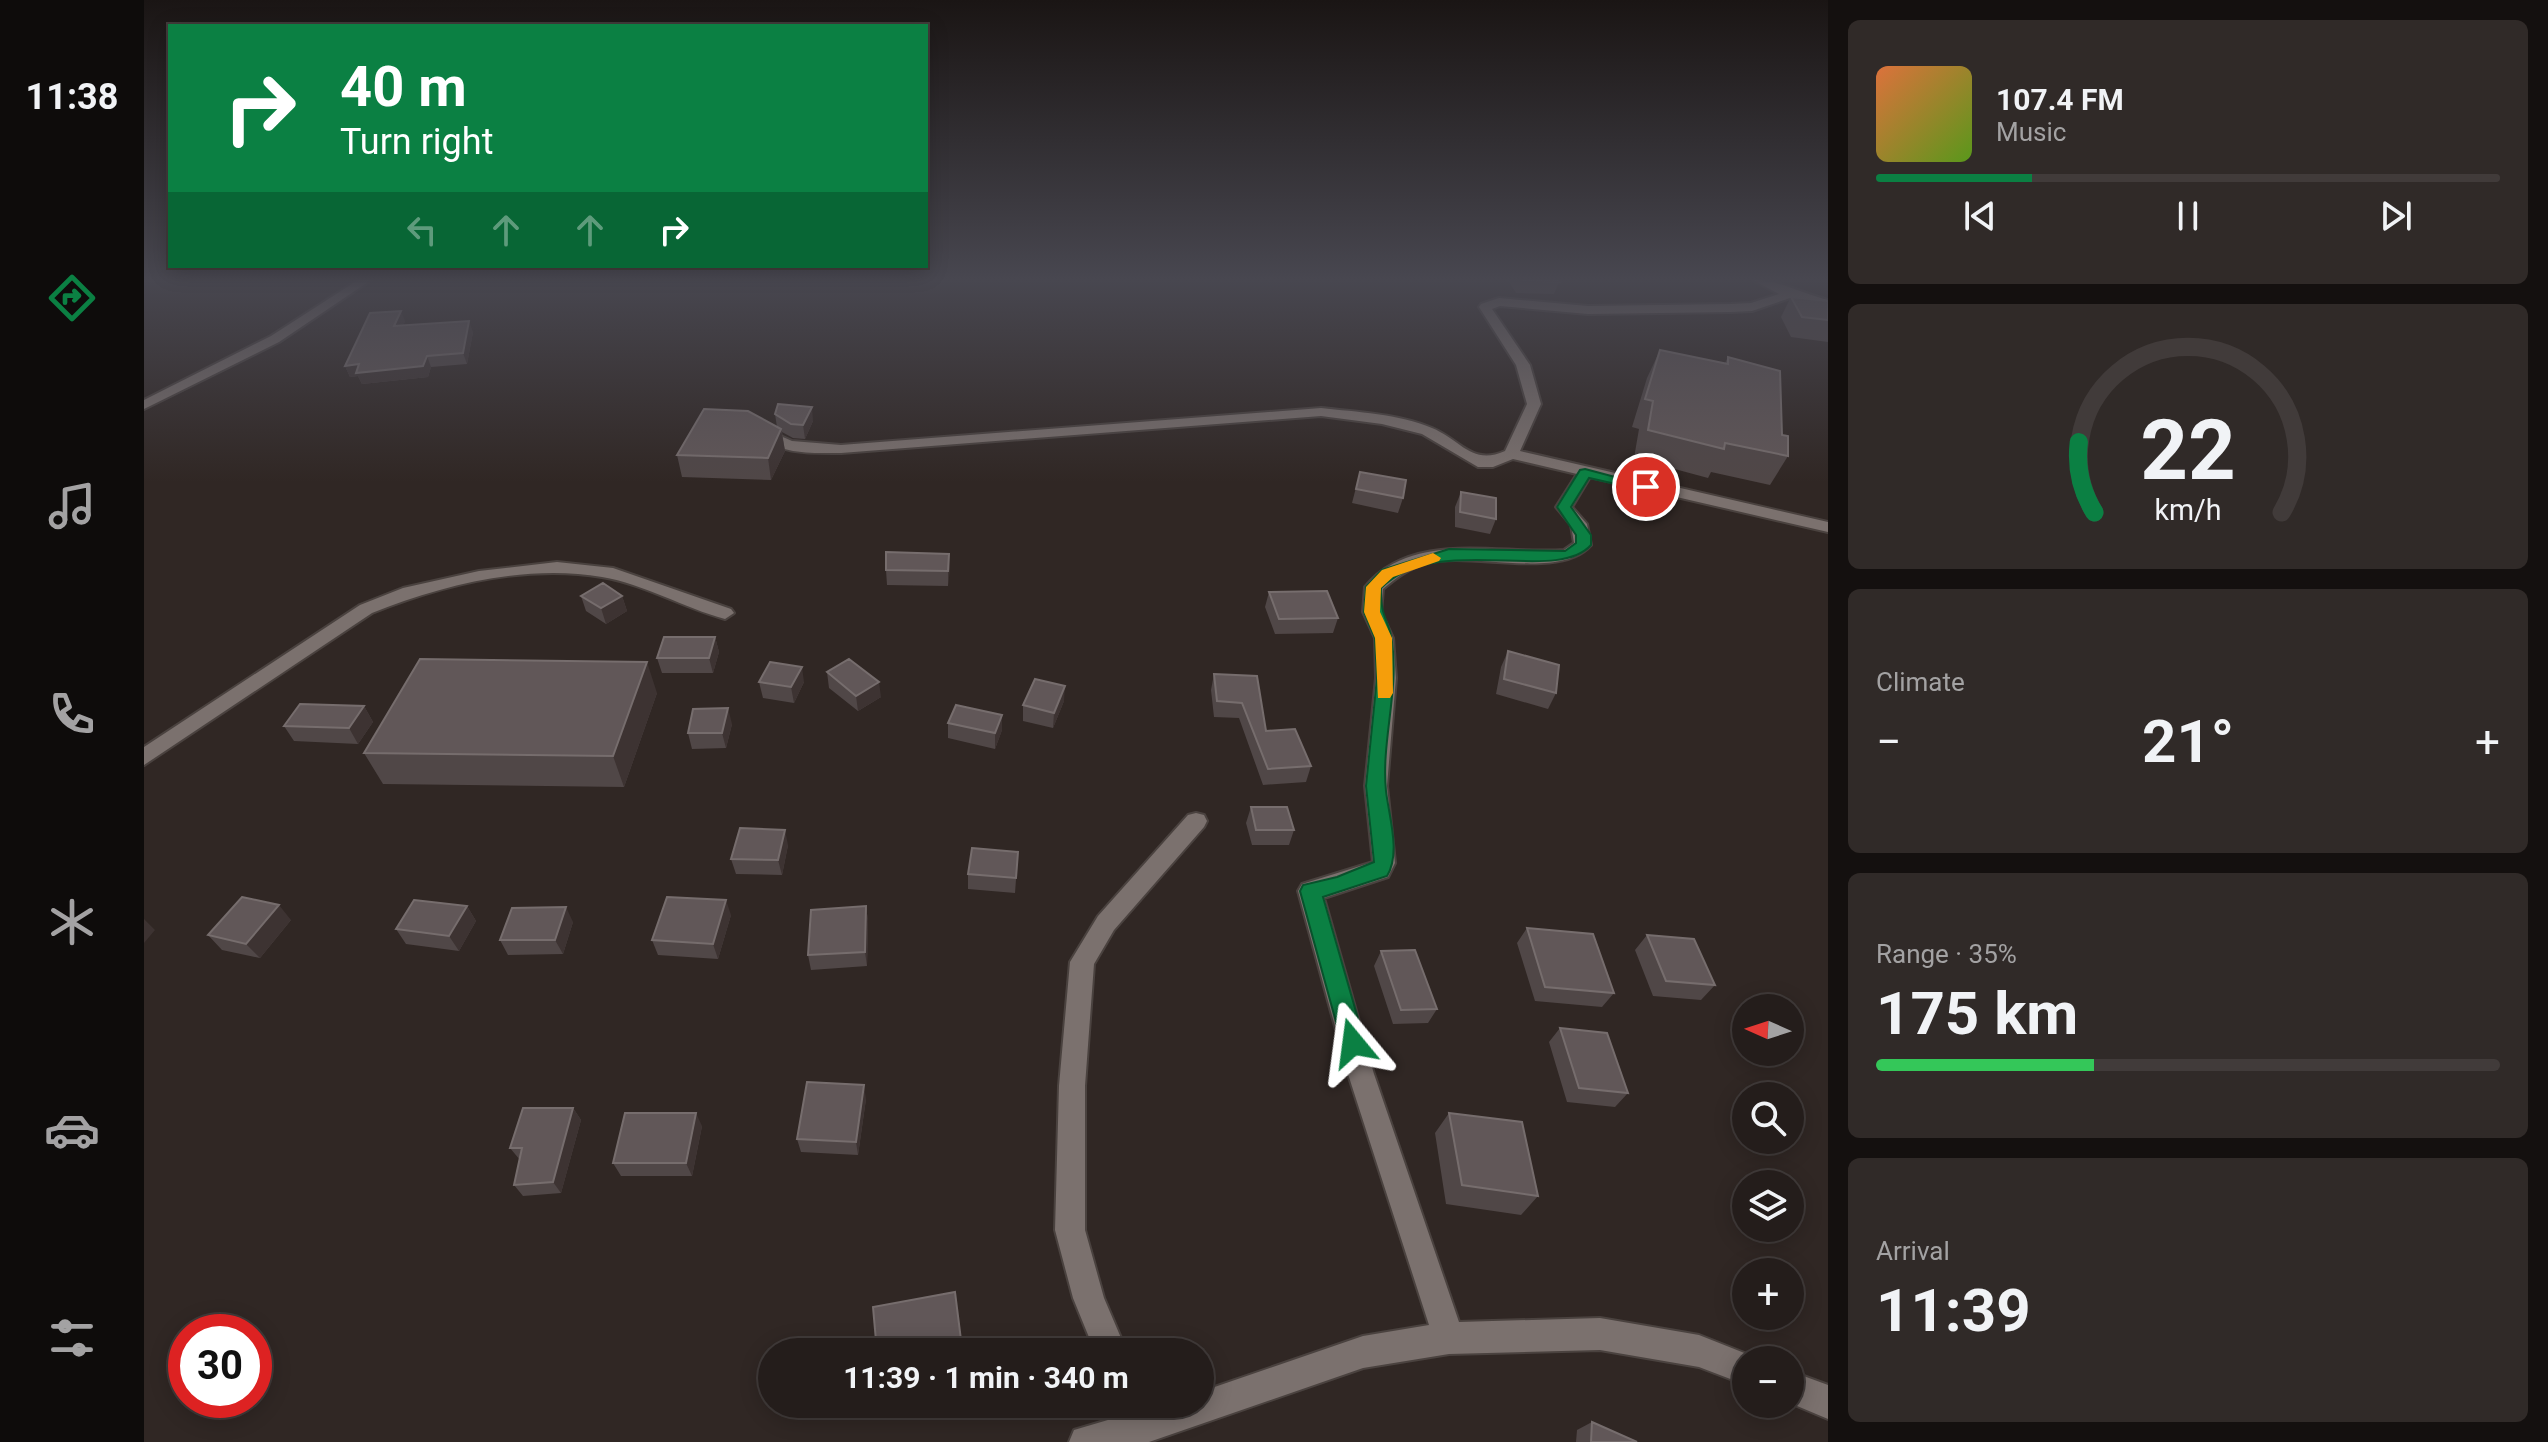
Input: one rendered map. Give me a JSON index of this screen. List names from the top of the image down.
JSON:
{
  "north": "left",
  "page": {
    "tabs": "11:38",
    "turn": ["40 m", "Turn right"],
    "song": ["107.4 FM", "Music"],
    "tile": [
      "Climate",
      ["Range · 35%", "175 km"],
      ["Arrival", "11:39"]
    ],
    "heat": ["−", "21°", "+"],
    "map_buttons": ["+", "−"],
    "limit": "30",
    "trip": "11:39 · 1 min · 340 m",
    "gauge": ["22", "km/h"]
  }
}
